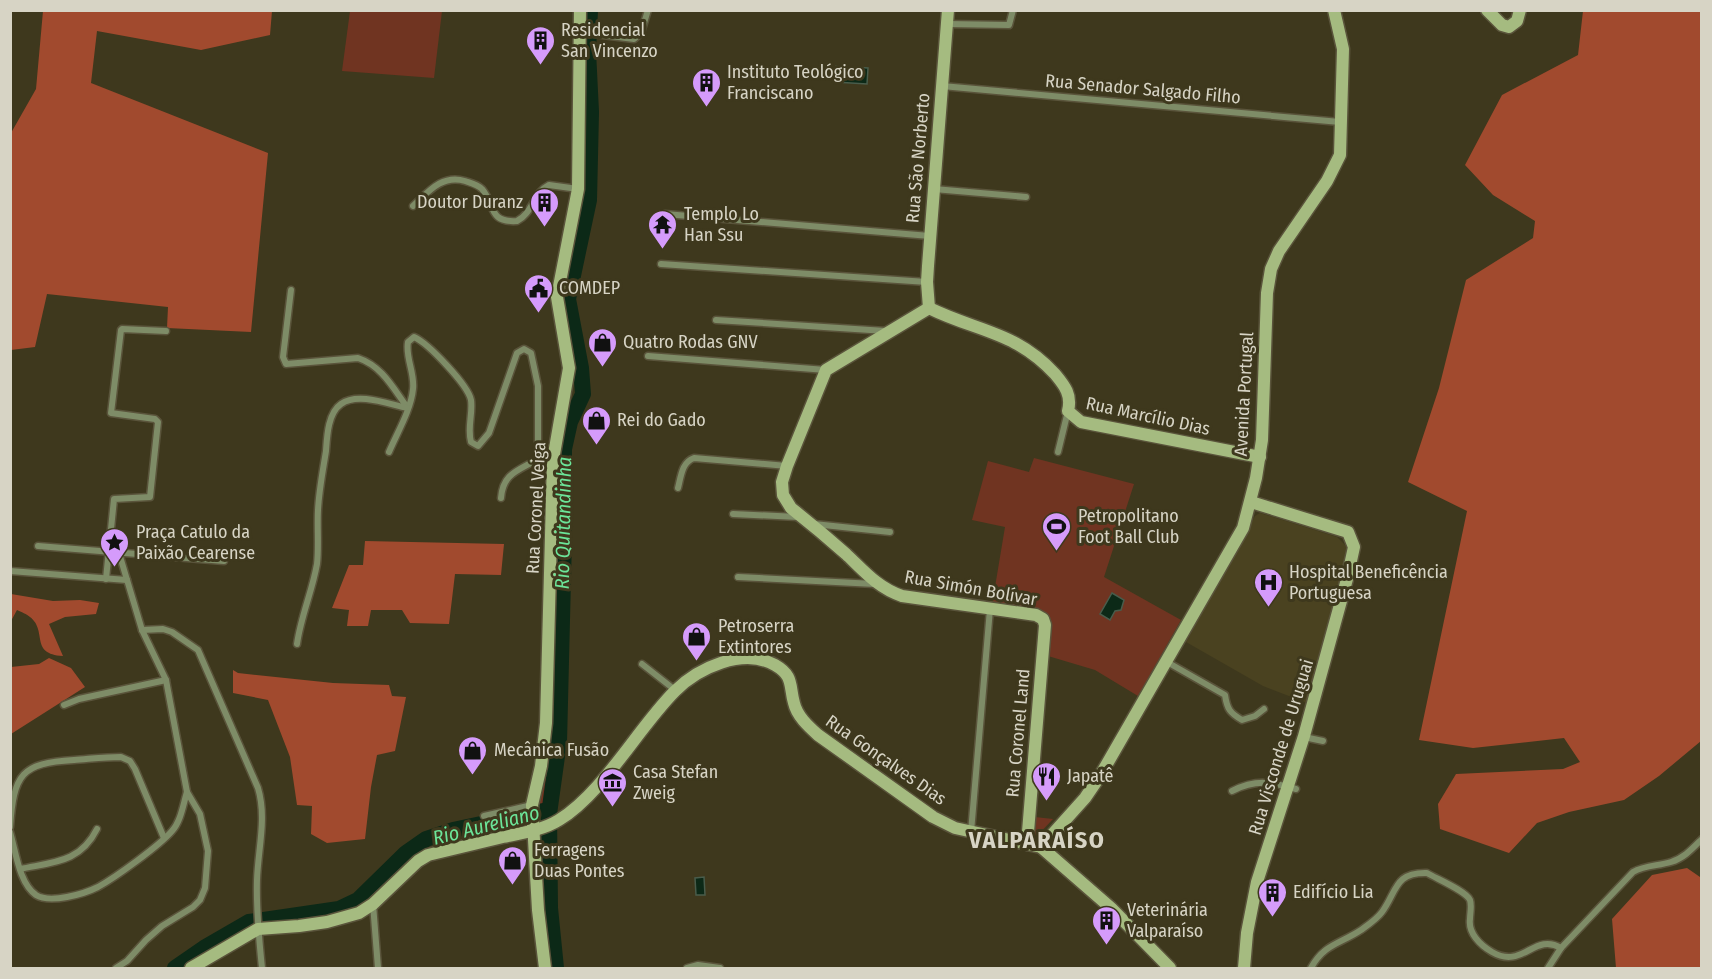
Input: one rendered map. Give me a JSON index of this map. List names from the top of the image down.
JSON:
{
  "streets": {
    "street": [
      "Rua Senador Salgado Filho",
      "Rua São Norberto",
      "Avenida Portugal",
      "Rua Marcílio Dias",
      "Rua Coronel Veiga",
      "Rua Simón Bolívar",
      "Rua Coronel Land",
      "Rua Visconde de Uruguai",
      "Rua Gonçalves Dias"
    ]
  },
  "crossings": [
    ["Rua Senador Salgado Filho", "Rua São Norberto"],
    ["Rua Senador Salgado Filho", "Avenida Portugal"],
    ["Avenida Portugal", "Rua Marcílio Dias"],
    ["Avenida Portugal", "Rua Visconde de Uruguai"],
    ["Avenida Portugal", "Rua Gonçalves Dias"],
    ["Rua Coronel Veiga", "Rua Gonçalves Dias"],
    ["Rua Simón Bolívar", "Rua Coronel Land"],
    ["Rua Coronel Land", "Rua Gonçalves Dias"]
  ],
  "districts": ["VALPARAÍSO"],
  "water": ["Rio Quitandinha", "Rio Aureliano"],
  "places": {
    "building": [
      "Residencial San Vincenzo",
      "Instituto Teológico Franciscano",
      "Doutor Duranz",
      "Edifício Lia",
      "Veterinária Valparaíso"
    ],
    "temple": ["Templo Lo Han Ssu"],
    "public building": ["COMDEP"],
    "shop": [
      "Quatro Rodas GNV",
      "Rei do Gado",
      "Petroserra Extintores",
      "Mecânica Fusão",
      "Ferragens Duas Pontes"
    ],
    "sports": ["Petropolitano Foot Ball Club"],
    "place": ["Praça Catulo da Paixão Cearense"],
    "hospital": ["Hospital Beneficência Portuguesa"],
    "restaurant": ["Japatê"],
    "museum": ["Casa Stefan Zweig"]
  }
}
